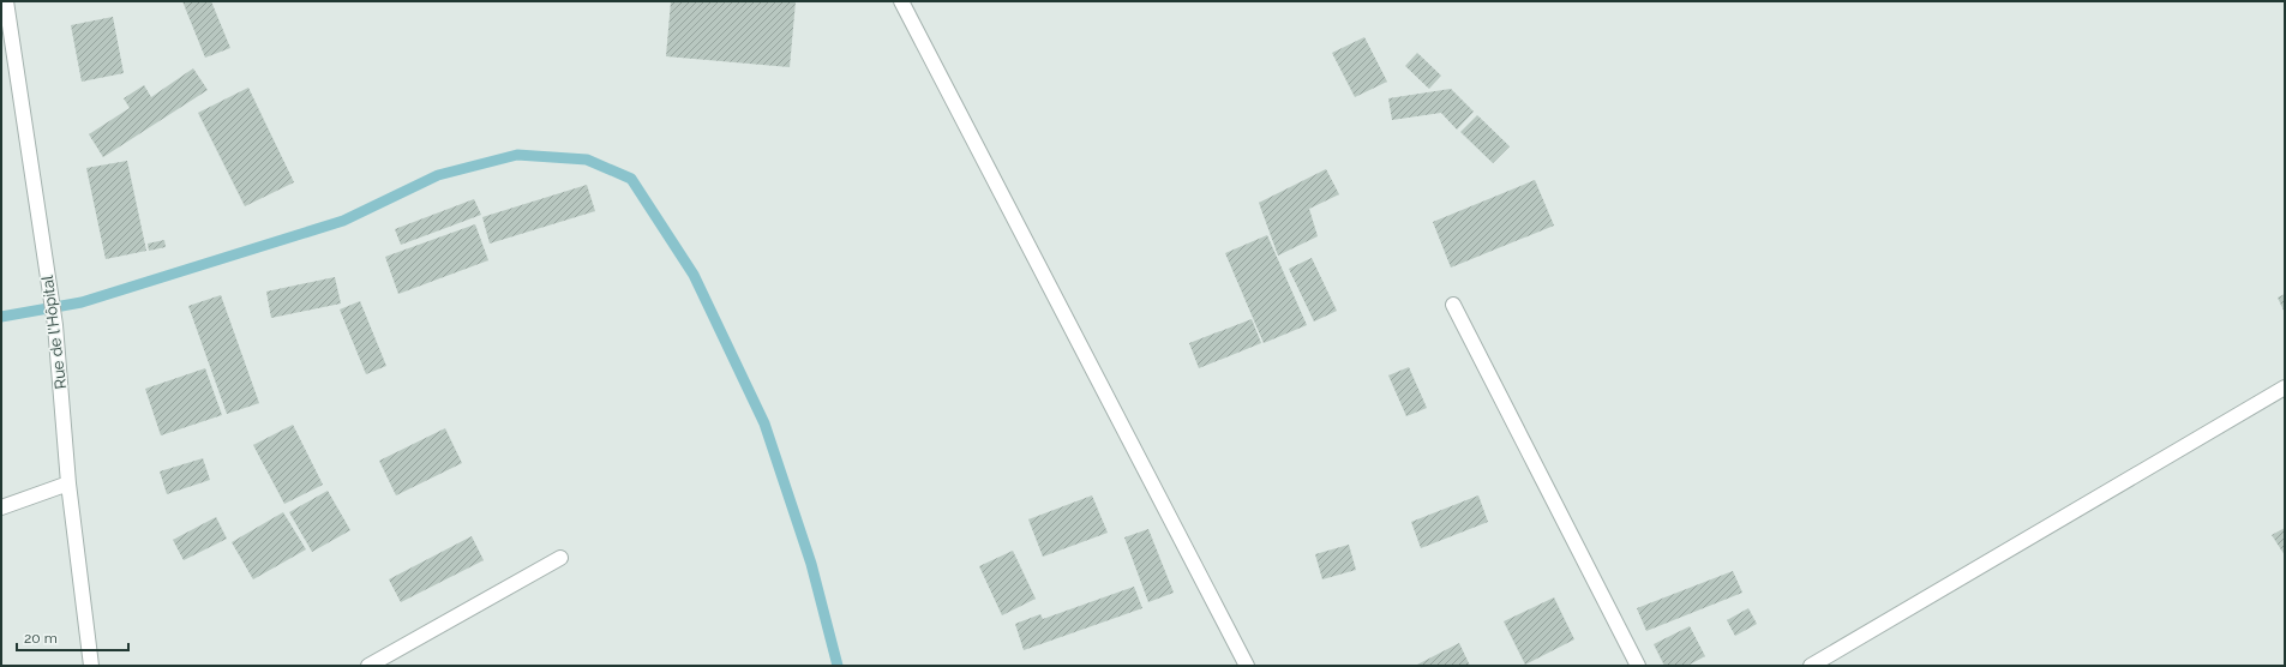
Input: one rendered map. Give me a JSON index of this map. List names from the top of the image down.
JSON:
{
  "streets": {
    "street": ["Rue de l'Hôpital"]
  },
  "scale_bar": "20 m"
}
